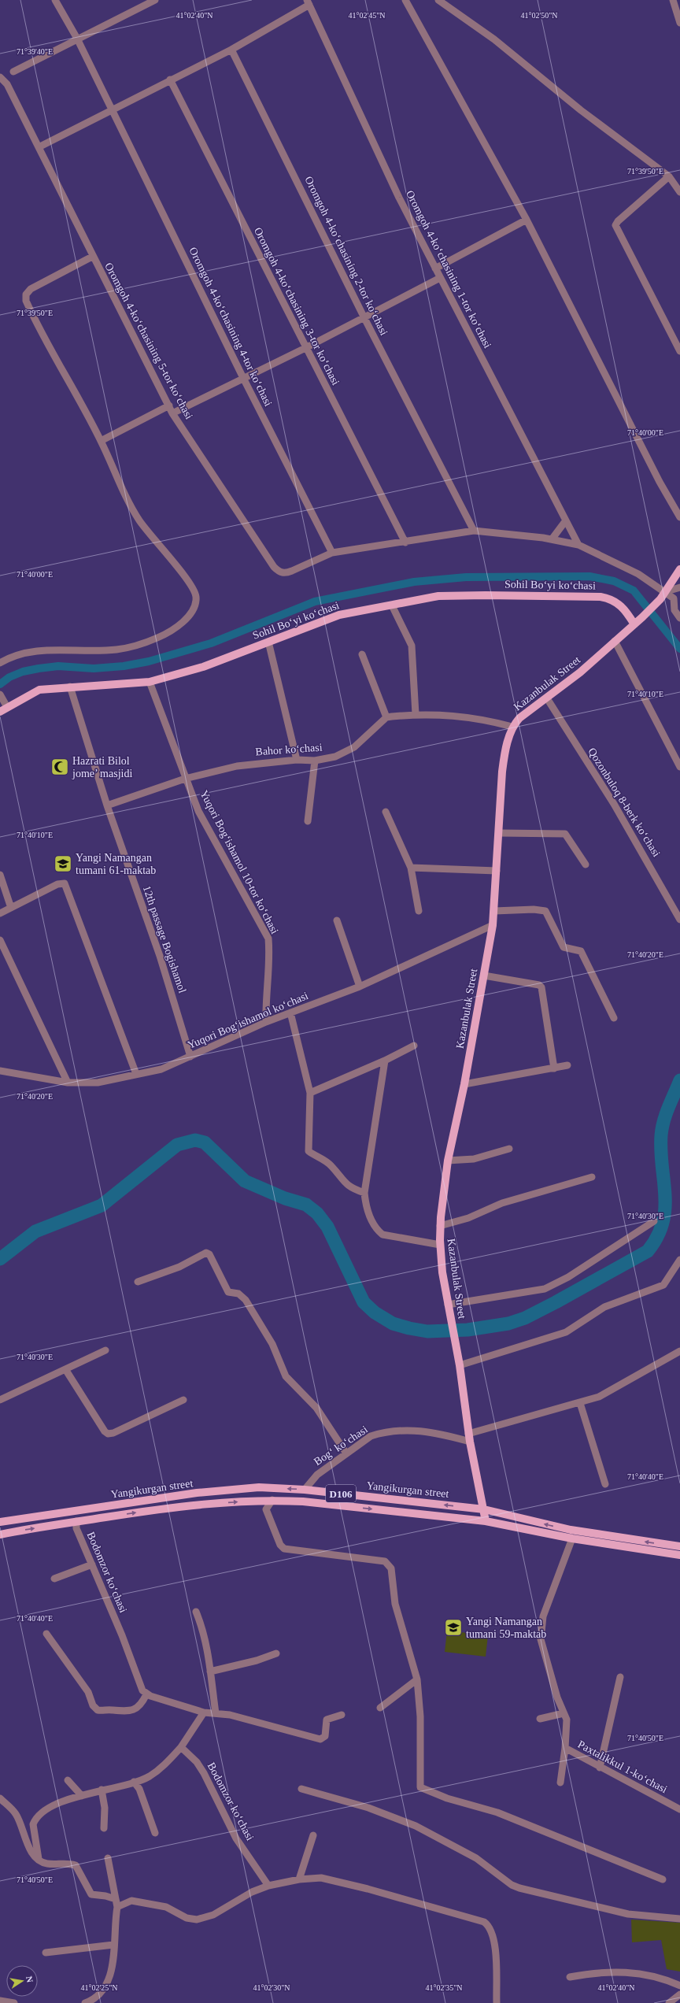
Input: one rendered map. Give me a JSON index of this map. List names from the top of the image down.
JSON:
{
  "streets": {
    "main road": [
      "Sohil Boʻyi koʻchasi",
      "Kazanbulak Street",
      "Yangikurgan street",
      "D106"
    ],
    "street": [
      "Oromgoh 4-koʻchasining 2-tor koʻchasi",
      "Oromgoh 4-koʻchasining 1-tor koʻchasi",
      "Oromgoh 4-koʻchasining 3-tor koʻchasi",
      "Oromgoh 4-koʻchasining 4-tor koʻchasi",
      "Oromgoh 4-koʻchasining 5-tor koʻchasi",
      "Bahor koʻchasi",
      "Qozonbuloq 8-berk koʻchasi",
      "Yuqori Bogʻishamol 10-tor koʻchasi",
      "12th passage Bogishamol",
      "Yuqori Bogʻishamol koʻchasi",
      "Bogʻ koʻchasi",
      "Bodomzor koʻchasi",
      "Paxtalikkul 1-koʻchasi"
    ]
  },
  "crossings": [
    ["Oromgoh 4-koʻchasining 4-tor koʻchasi", "Oromgoh 4-koʻchasining 5-tor koʻchasi"],
    ["Sohil Boʻyi koʻchasi", "Kazanbulak Street"],
    ["Sohil Boʻyi koʻchasi", "Yuqori Bogʻishamol 10-tor koʻchasi"],
    ["Sohil Boʻyi koʻchasi", "12th passage Bogishamol"],
    ["Kazanbulak Street", "Qozonbuloq 8-berk koʻchasi"],
    ["Kazanbulak Street", "Yuqori Bogʻishamol koʻchasi"],
    ["Kazanbulak Street", "Bogʻ koʻchasi"],
    ["Kazanbulak Street", "Yangikurgan street"],
    ["Bahor koʻchasi", "Yuqori Bogʻishamol 10-tor koʻchasi"],
    ["Bahor koʻchasi", "12th passage Bogishamol"],
    ["Yuqori Bogʻishamol 10-tor koʻchasi", "Yuqori Bogʻishamol koʻchasi"],
    ["12th passage Bogishamol", "Yuqori Bogʻishamol koʻchasi"],
    ["Bogʻ koʻchasi", "Yangikurgan street"],
    ["Yangikurgan street", "Bodomzor koʻchasi"],
    ["Yangikurgan street", "Paxtalikkul 1-koʻchasi"]
  ],
  "places": {
    "mosque": ["Hazrati Bilol jome’ masjidi"],
    "school or university": ["Yangi Namangan tumani 61-maktab", "Yangi Namangan tumani 59-maktab"]
  },
  "north": "right",
  "coordinates": [
    "41°02'40\"N",
    "41°02'45\"N",
    "41°02'50\"N",
    "71°39'40\"E",
    "71°39'50\"E",
    "71°40'00\"E",
    "71°40'10\"E",
    "71°40'20\"E",
    "71°40'30\"E",
    "71°40'40\"E",
    "71°40'50\"E",
    "41°02'25\"N",
    "41°02'30\"N",
    "41°02'35\"N"
  ]
}
